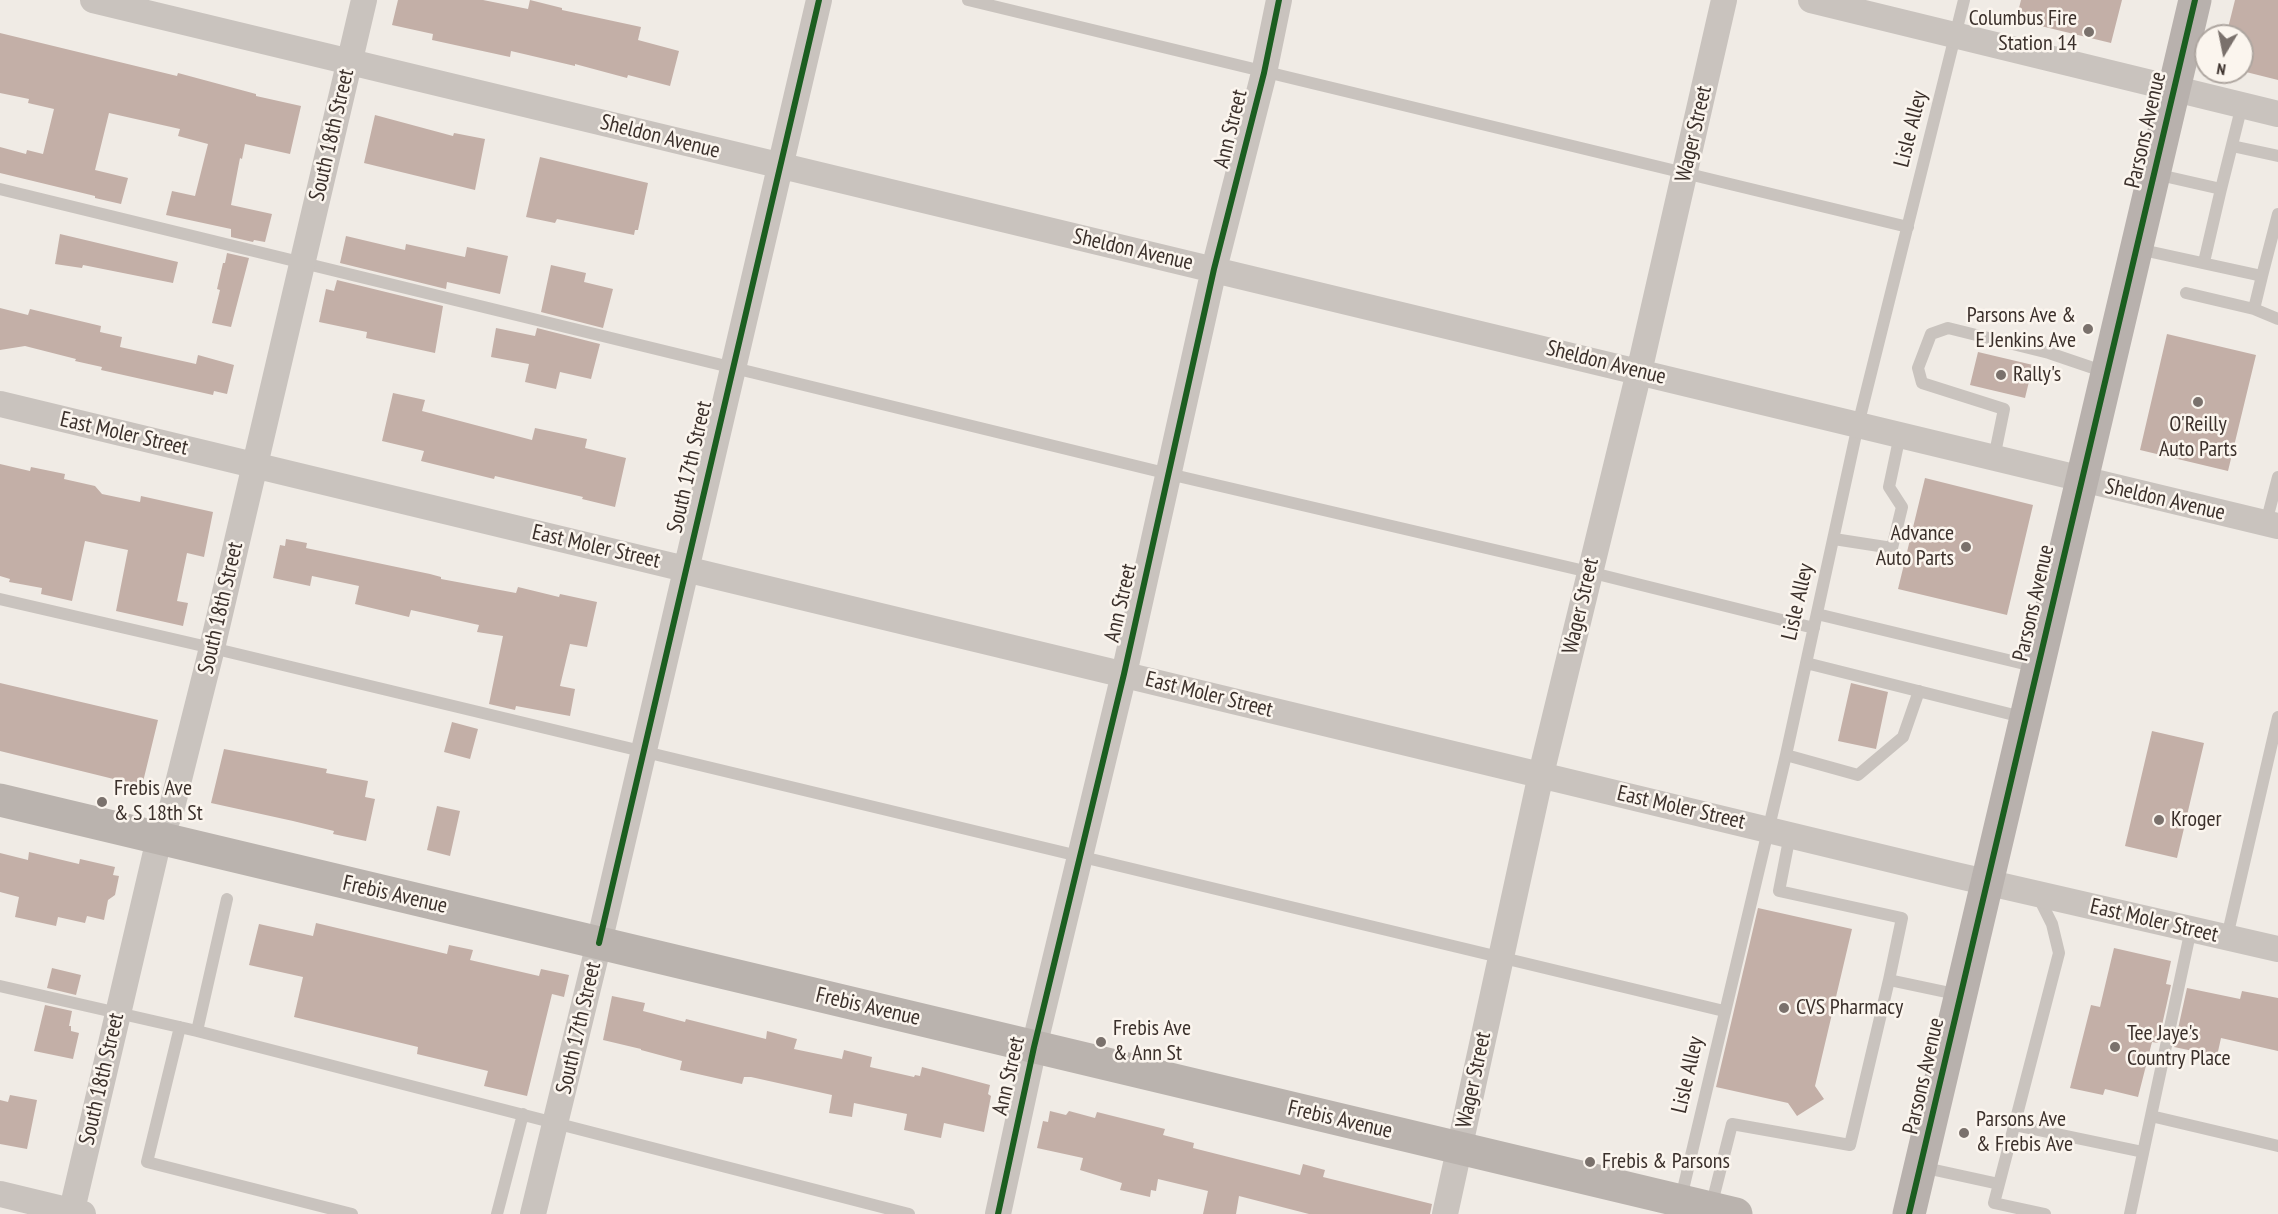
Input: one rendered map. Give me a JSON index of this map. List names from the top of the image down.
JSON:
{
  "streets": {
    "main road": ["Parsons Avenue", "Frebis Avenue"],
    "street": [
      "Ann Street",
      "Wager Street",
      "South 18th Street",
      "Sheldon Avenue",
      "East Moler Street",
      "South 17th Street"
    ],
    "lane": ["Lisle Alley"]
  },
  "crossings": [
    ["Ann Street", "Sheldon Avenue"],
    ["Ann Street", "East Moler Street"],
    ["Ann Street", "Frebis Avenue"],
    ["Lisle Alley", "Sheldon Avenue"],
    ["Lisle Alley", "East Moler Street"],
    ["Lisle Alley", "Frebis Avenue"],
    ["Parsons Avenue", "Sheldon Avenue"],
    ["Parsons Avenue", "East Moler Street"],
    ["Wager Street", "Sheldon Avenue"],
    ["Wager Street", "East Moler Street"],
    ["Wager Street", "Frebis Avenue"],
    ["South 18th Street", "Sheldon Avenue"],
    ["South 18th Street", "East Moler Street"],
    ["South 18th Street", "Frebis Avenue"],
    ["Sheldon Avenue", "South 17th Street"],
    ["East Moler Street", "South 17th Street"],
    ["South 17th Street", "Frebis Avenue"]
  ],
  "places": [
    "Columbus Fire Station 14",
    "Parsons Ave & E Jenkins Ave",
    "Rally's",
    "O'Reilly Auto Parts",
    "Advance Auto Parts",
    "Frebis Ave & S 18th St",
    "Kroger",
    "CVS Pharmacy",
    "Frebis Ave & Ann St",
    "Tee Jaye's Country Place",
    "Parsons Ave & Frebis Ave",
    "Frebis & Parsons"
  ],
  "north": "bottom"
}
